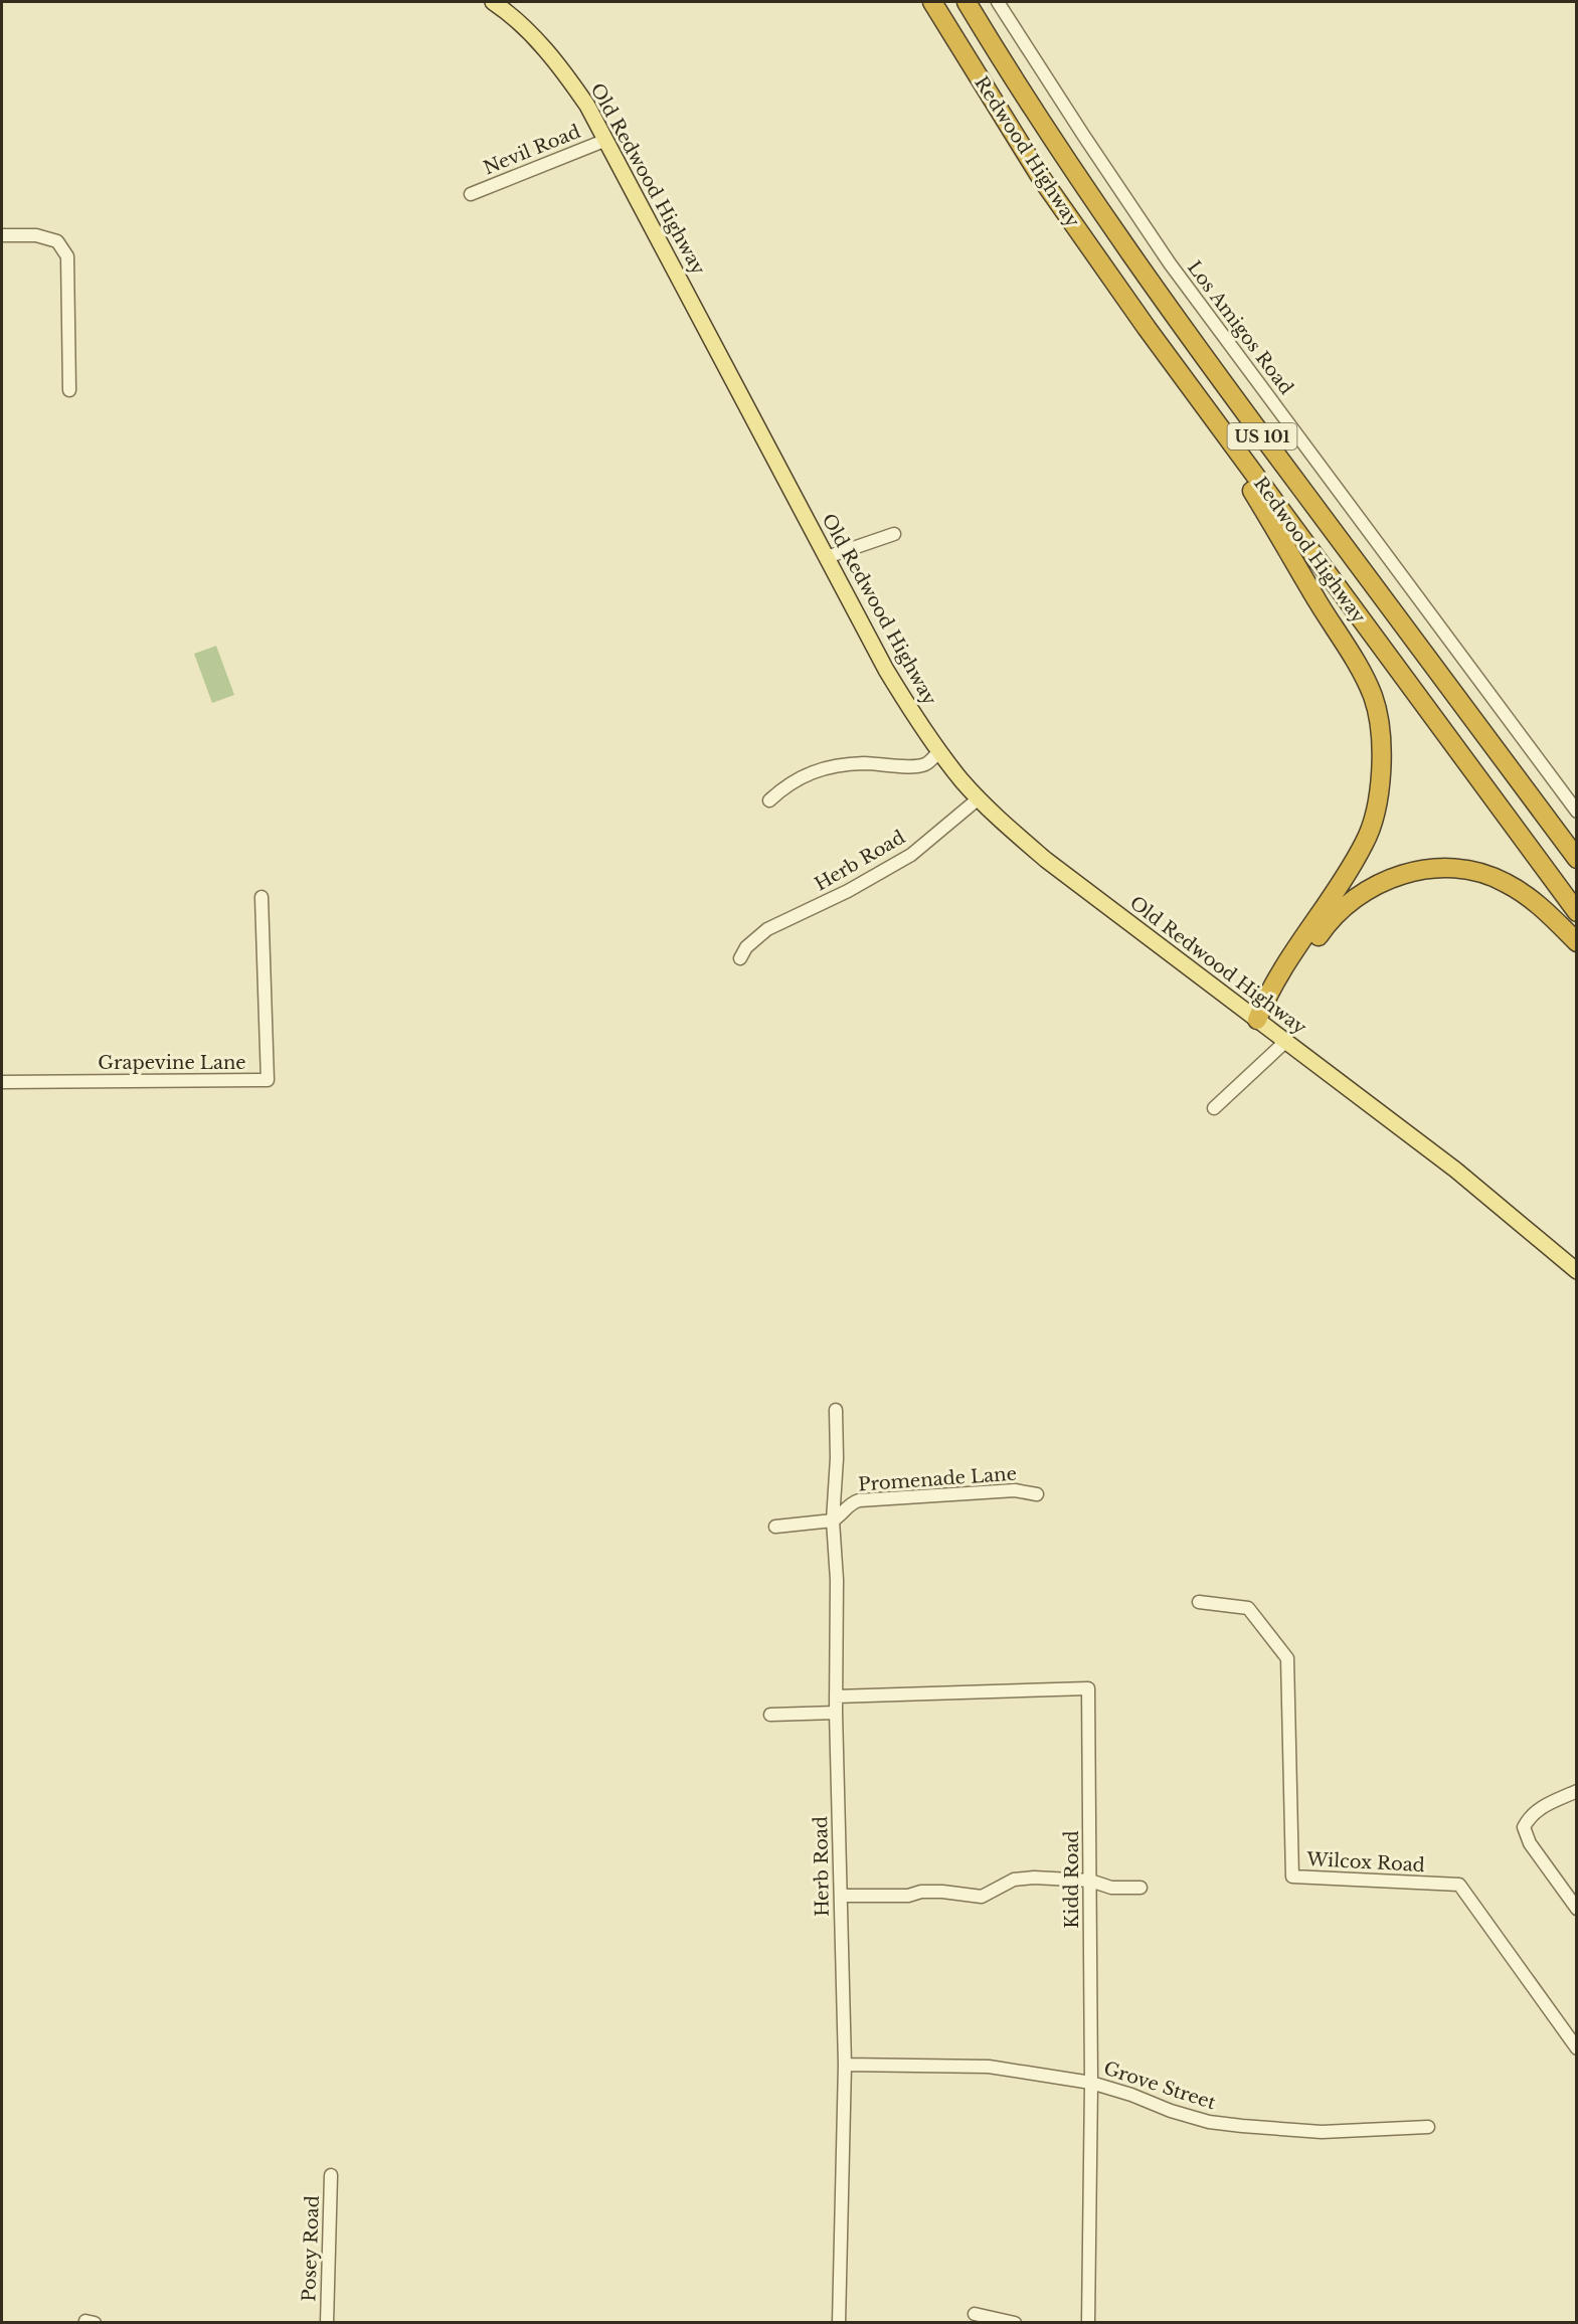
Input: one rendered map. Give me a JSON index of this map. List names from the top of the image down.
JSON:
{
  "streets": {
    "highway": ["Redwood Highway", "US 101"],
    "main road": ["Old Redwood Highway"],
    "street": [
      "Nevil Road",
      "Los Amigos Road",
      "Herb Road",
      "Grapevine Lane",
      "Promenade Lane",
      "Wilcox Road",
      "Kidd Road",
      "Grove Street",
      "Posey Road"
    ]
  },
  "crossings": [
    ["Nevil Road", "Old Redwood Highway"],
    ["Old Redwood Highway", "Herb Road"],
    ["Herb Road", "Promenade Lane"],
    ["Herb Road", "Kidd Road"],
    ["Herb Road", "Grove Street"],
    ["Kidd Road", "Grove Street"]
  ]
}
